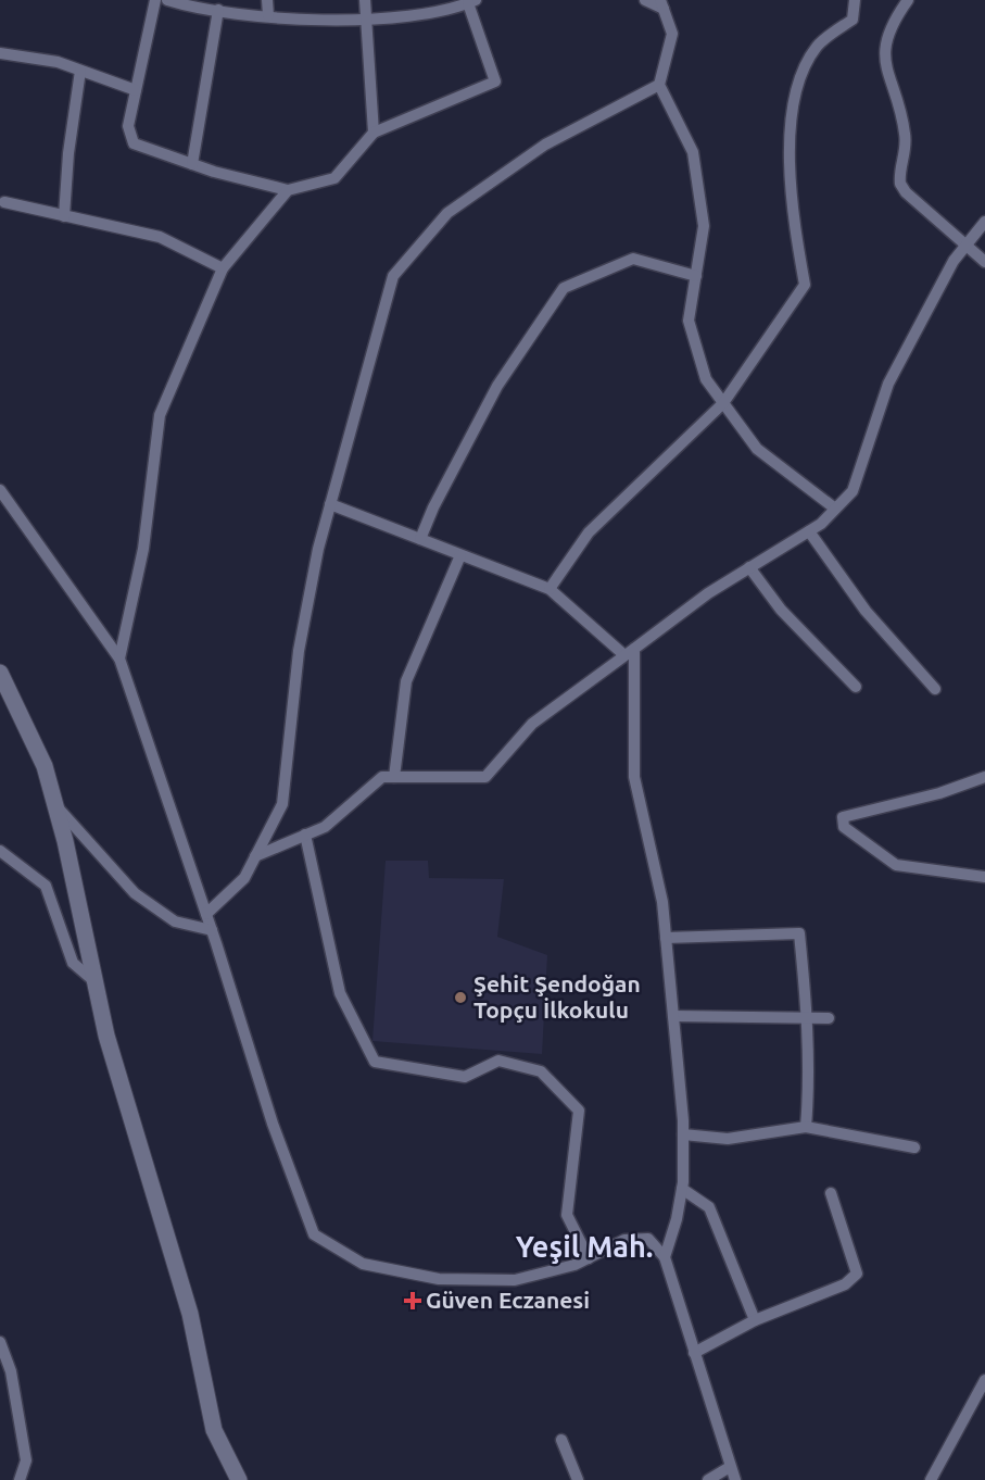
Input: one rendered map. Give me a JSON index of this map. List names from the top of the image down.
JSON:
{
  "districts": ["Yeşil Mah."],
  "places": {
    "other": ["Şehit Şendoğan Topçu İlkokulu"],
    "health": ["Güven Eczanesi"]
  }
}
